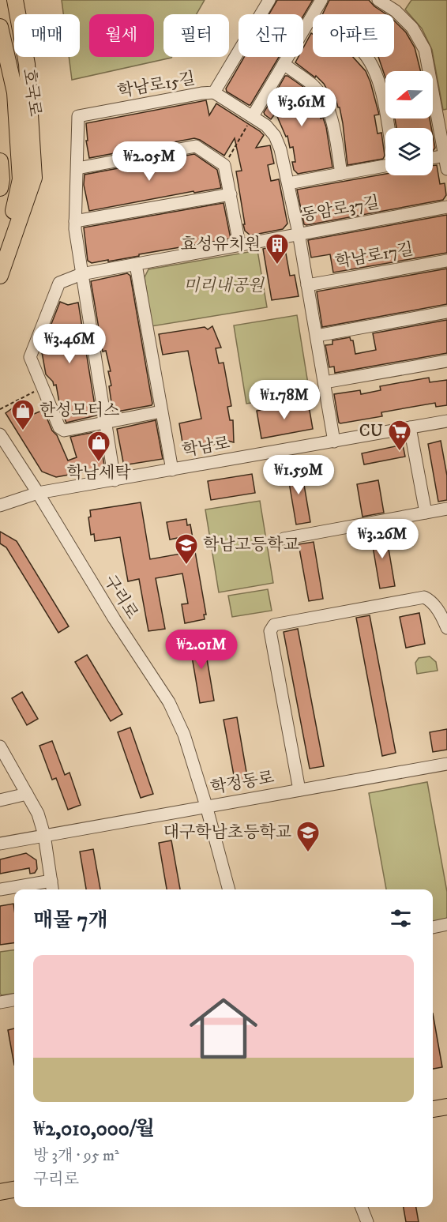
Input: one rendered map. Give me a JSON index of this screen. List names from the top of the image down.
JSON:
{
  "streets": {
    "main road": ["호국로"],
    "street": [
      "학남로15길",
      "동암로37길",
      "학남로17길",
      "학남로",
      "구리로",
      "학정동로"
    ]
  },
  "crossings": [
    ["학남로15길", "동암로37길"],
    ["학남로15길", "학남로"],
    ["학남로", "구리로"],
    ["구리로", "학정동로"]
  ],
  "parks": ["미리내공원"],
  "places": {
    "building": ["효성유치원"],
    "shop": ["한성모터스", "학남세탁"],
    "supermarket": ["CU"],
    "school or university": ["학남고등학교", "대구학남초등학교"]
  },
  "north": "left",
  "page": {
    "chip": [
      "매매",
      "월세",
      "필터",
      "신규",
      "아파트"
    ],
    "price": [
      "₩3.61M",
      "₩2.05M",
      "₩3.46M",
      "₩1.78M",
      "₩1.59M",
      "₩3.26M",
      "₩2.01M"
    ],
    "heading": "매물 7개",
    "list": [
      {
        "name": "₩2,010,000/월",
        "note": "방 3개 · 95 m² · 구리로"
      }
    ]
  }
}
